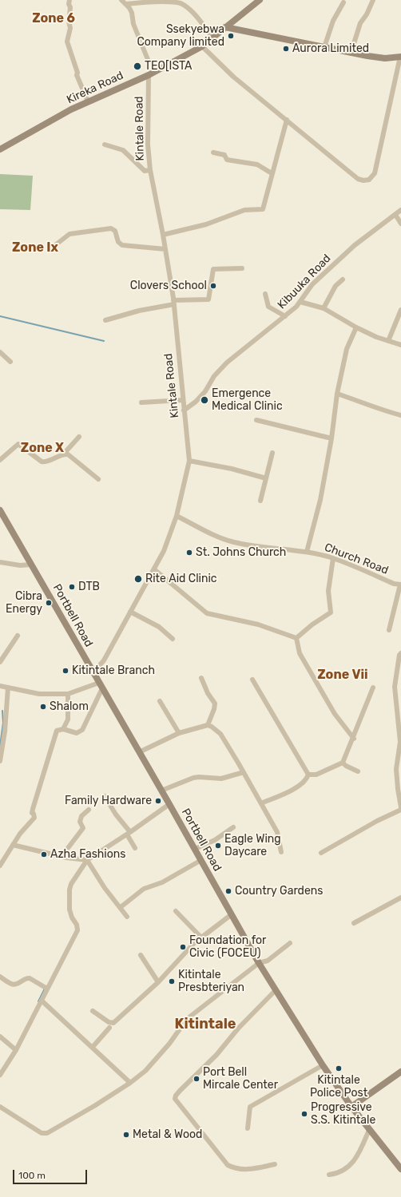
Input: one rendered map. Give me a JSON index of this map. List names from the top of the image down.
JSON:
{
  "streets": {
    "main road": ["Kireka Road", "Portbell Road"],
    "street": ["Kintale Road", "Kibuuka Road", "Church Road"]
  },
  "crossings": [
    ["Kireka Road", "Kintale Road"],
    ["Kintale Road", "Kibuuka Road"],
    ["Kintale Road", "Church Road"],
    ["Kintale Road", "Portbell Road"]
  ],
  "districts": [
    "Zone 6",
    "Zone Ix",
    "Zone X",
    "Zone Vii",
    "Kitintale"
  ],
  "places": [
    "Ssekyebwa Company limited",
    "Aurora Limited",
    "TEO[ISTA",
    "Clovers School",
    "Emergence Medical Clinic",
    "St. Johns Church",
    "Rite Aid Clinic",
    "DTB",
    "Cibra Energy",
    "Kitintale Branch",
    "Shalom",
    "Family Hardware",
    "Eagle Wing Daycare",
    "Azha Fashions",
    "Country Gardens",
    "Foundation for Civic (FOCEU)",
    "Kitintale Presbteriyan",
    "Kitintale Police Post",
    "Port Bell Mircale Center",
    "Progressive S.S. Kitintale",
    "Metal & Wood"
  ],
  "scale_bar": "100 m"
}
